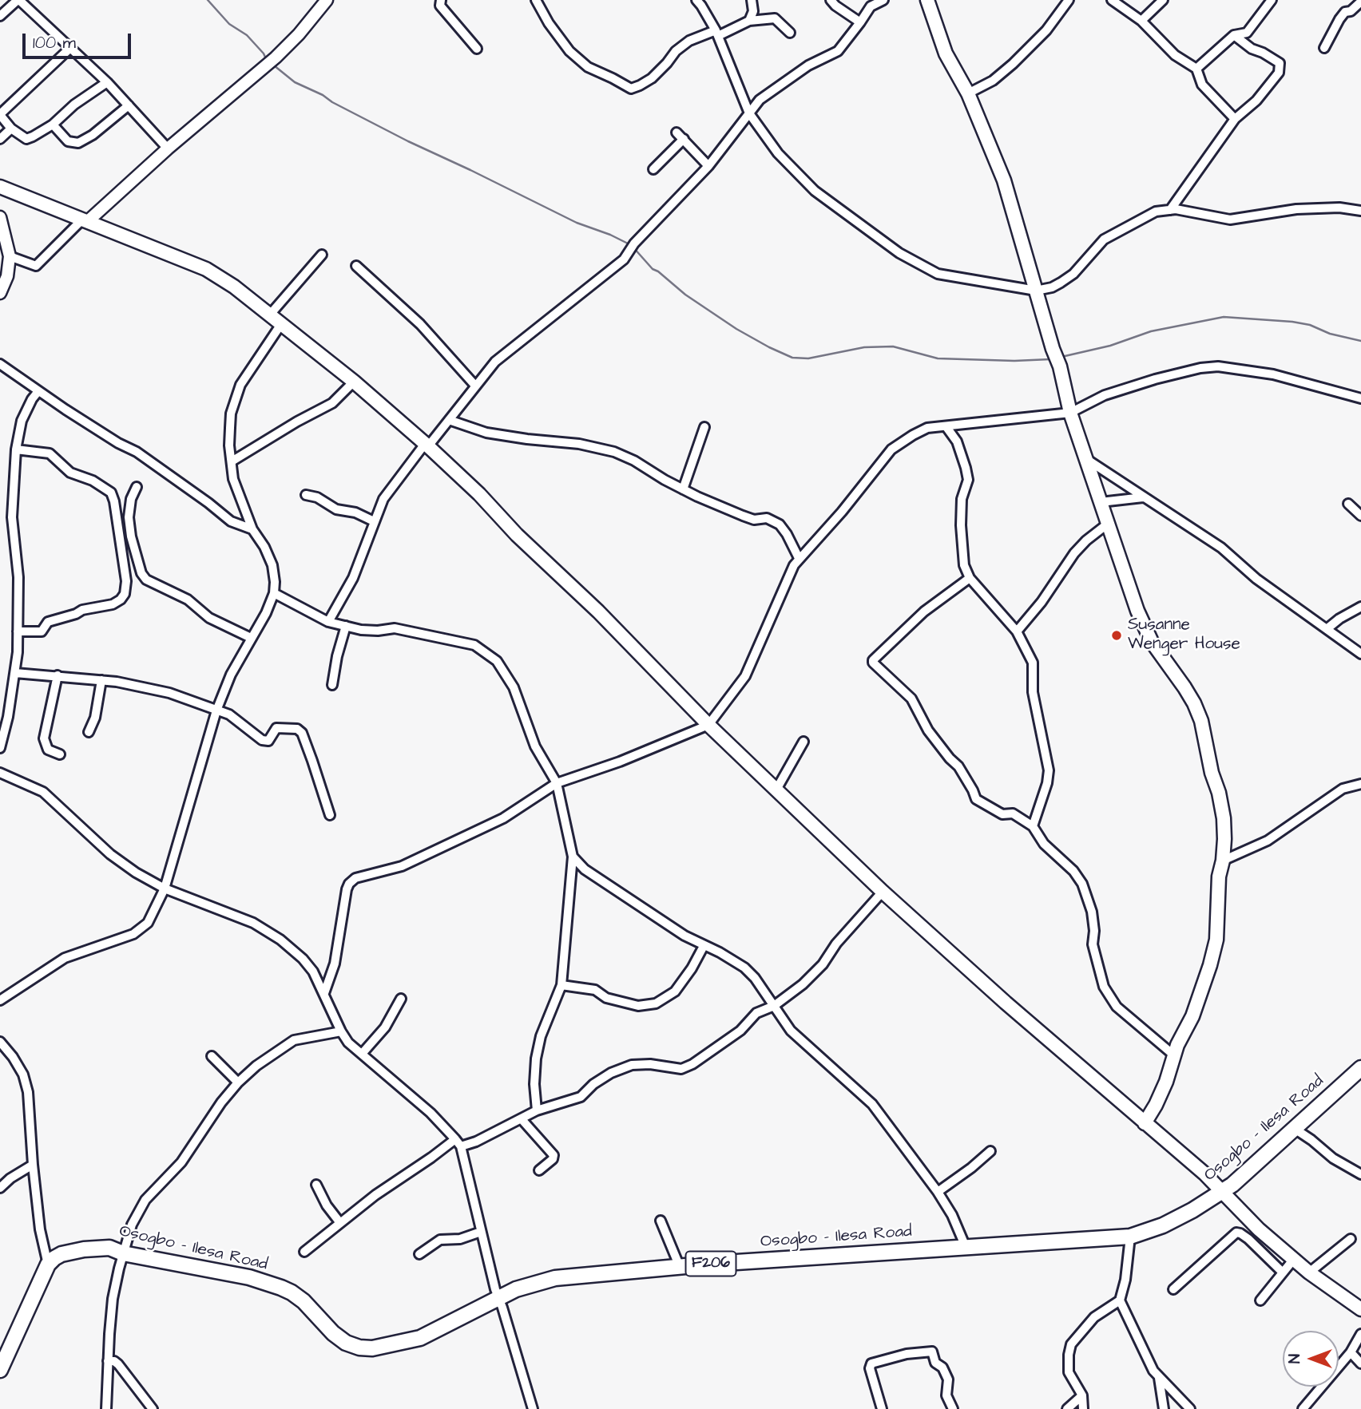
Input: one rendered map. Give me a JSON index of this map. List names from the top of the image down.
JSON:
{
  "streets": {
    "main road": ["Osogbo - Ilesa Road", "F206"]
  },
  "places": ["Susanne Wenger House"],
  "scale_bar": "100 m",
  "north": "left"
}
